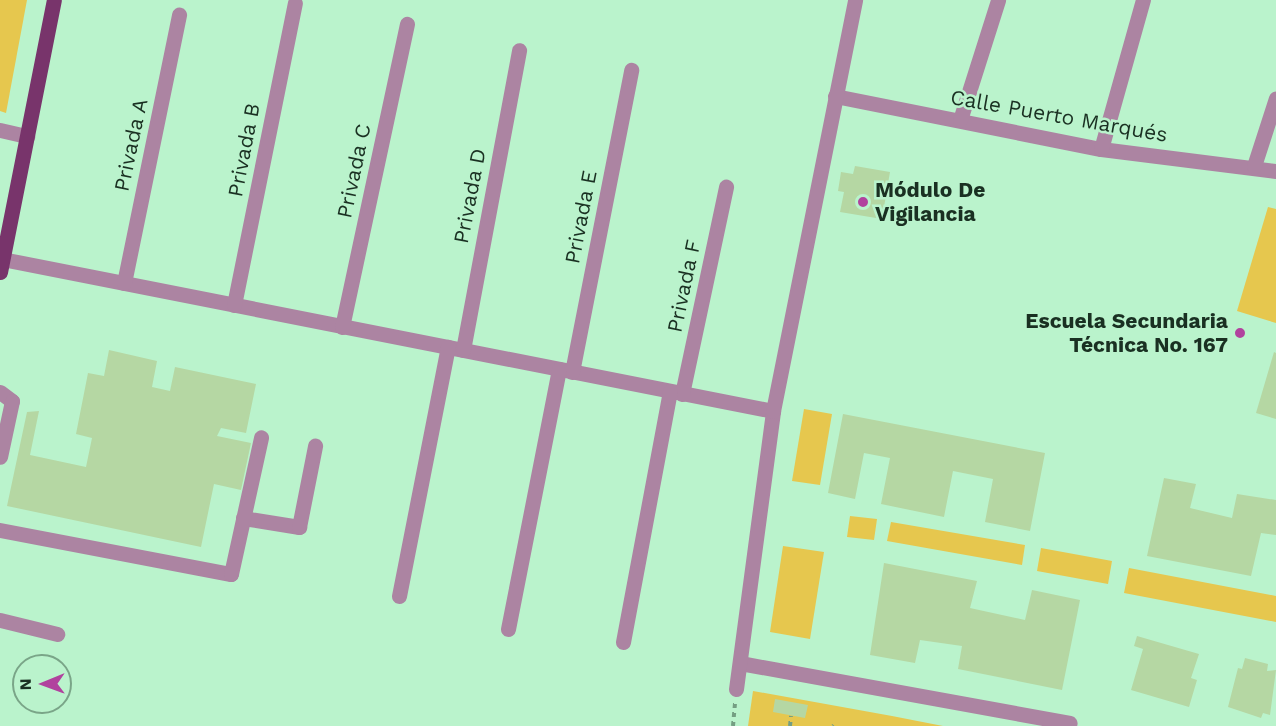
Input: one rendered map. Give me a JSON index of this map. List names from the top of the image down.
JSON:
{
  "streets": {
    "street": [
      "Calle Puerto Marqués",
      "Privada A",
      "Privada B",
      "Privada C",
      "Privada D",
      "Privada E",
      "Privada F"
    ]
  },
  "places": ["Módulo De Vigilancia", "Escuela Secundaria Técnica No. 167"],
  "north": "left"
}
